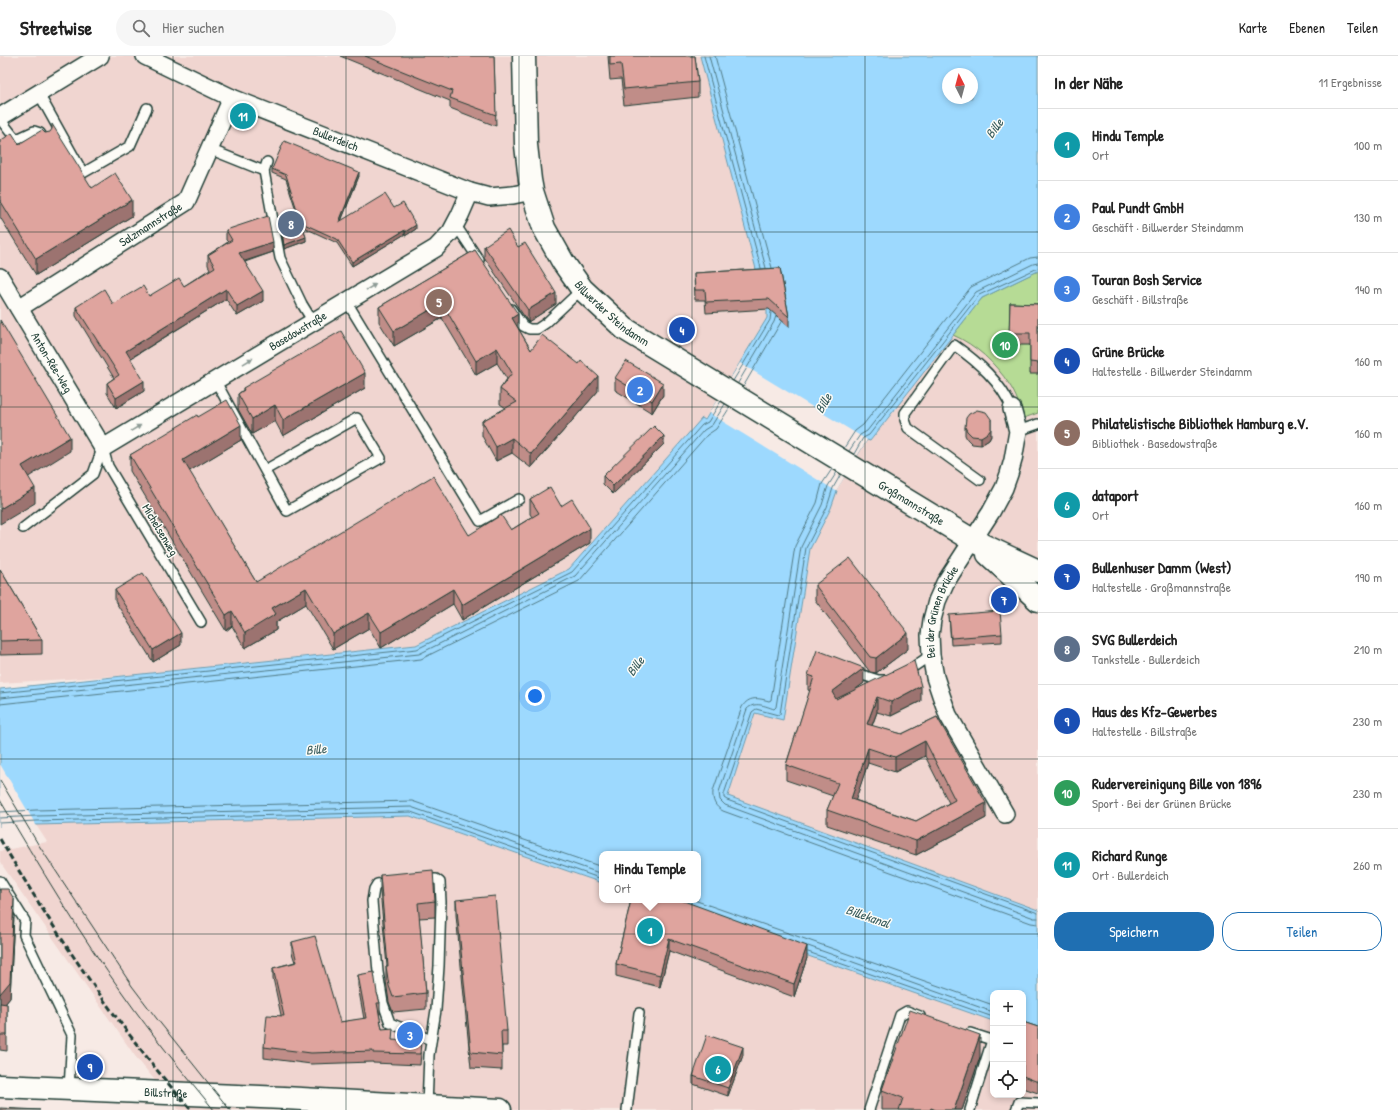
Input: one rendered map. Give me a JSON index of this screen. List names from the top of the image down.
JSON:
{
  "streets": {
    "main road": ["Billwerder Steindamm", "Großmannstraße", "Billstraße"],
    "street": [
      "Bullerdeich",
      "Salzmannstraße",
      "Basedowstraße",
      "Anton-Rée-Weg",
      "Bei der Grünen Brücke"
    ],
    "lane": ["Michelsenweg"]
  },
  "crossings": [
    ["Bullerdeich", "Salzmannstraße"],
    ["Bullerdeich", "Billwerder Steindamm"],
    ["Bullerdeich", "Basedowstraße"],
    ["Salzmannstraße", "Anton-Rée-Weg"],
    ["Billwerder Steindamm", "Großmannstraße"],
    ["Basedowstraße", "Anton-Rée-Weg"],
    ["Basedowstraße", "Michelsenweg"],
    ["Anton-Rée-Weg", "Michelsenweg"],
    ["Großmannstraße", "Bei der Grünen Brücke"]
  ],
  "one_way": ["Basedowstraße"],
  "water": ["Bille", "Billekanal"],
  "north": "top",
  "page": {
    "header": "Streetwise",
    "search": "Hier suchen",
    "nav": ["Karte", "Ebenen", "Teilen"],
    "heading": ["In der Nähe", "11 Ergebnisse"],
    "pins": [
      "11",
      "8",
      "5",
      "4",
      "10",
      "2",
      "7",
      "1",
      "3",
      "9",
      "6"
    ],
    "list": [
      {
        "mark": "1",
        "name": "Hindu Temple",
        "note": "Ort",
        "value": "100 m"
      },
      {
        "mark": "2",
        "name": "Paul Pundt GmbH",
        "note": "Geschäft · Billwerder Steindamm",
        "value": "130 m"
      },
      {
        "mark": "3",
        "name": "Touran Bosh Service",
        "note": "Geschäft · Billstraße",
        "value": "140 m"
      },
      {
        "mark": "4",
        "name": "Grüne Brücke",
        "note": "Haltestelle · Billwerder Steindamm",
        "value": "160 m"
      },
      {
        "mark": "5",
        "name": "Philatelistische Bibliothek Hamburg e.V.",
        "note": "Bibliothek · Basedowstraße",
        "value": "160 m"
      },
      {
        "mark": "6",
        "name": "dataport",
        "note": "Ort",
        "value": "160 m"
      },
      {
        "mark": "7",
        "name": "Bullenhuser Damm (West)",
        "note": "Haltestelle · Großmannstraße",
        "value": "190 m"
      },
      {
        "mark": "8",
        "name": "SVG Bullerdeich",
        "note": "Tankstelle · Bullerdeich",
        "value": "210 m"
      },
      {
        "mark": "9",
        "name": "Haus des Kfz-Gewerbes",
        "note": "Haltestelle · Billstraße",
        "value": "230 m"
      },
      {
        "mark": "10",
        "name": "Rudervereinigung Bille von 1896",
        "note": "Sport · Bei der Grünen Brücke",
        "value": "230 m"
      },
      {
        "mark": "11",
        "name": "Richard Runge",
        "note": "Ort · Bullerdeich",
        "value": "260 m"
      }
    ],
    "popup": ["Hindu Temple", "Ort"],
    "buttons": ["Speichern", "Teilen"],
    "map_buttons": ["+", "−"]
  }
}
